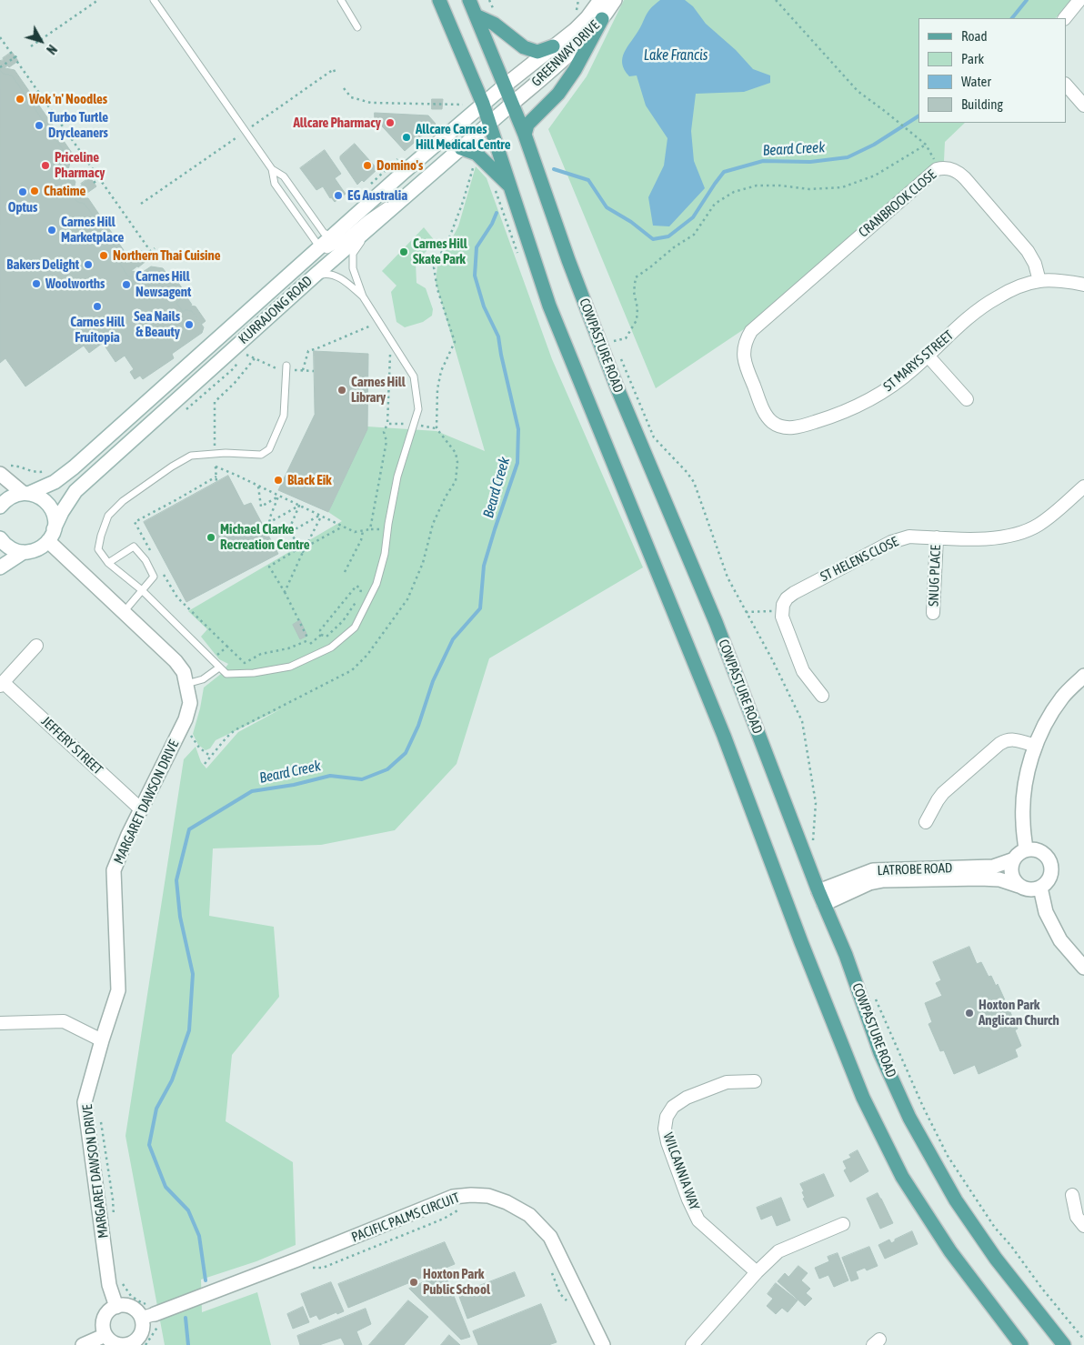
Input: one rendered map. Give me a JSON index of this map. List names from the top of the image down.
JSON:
{
  "streets": {
    "main road": ["COWPASTURE ROAD"],
    "street": [
      "GREENWAY DRIVE",
      "CRANBROOK CLOSE",
      "KURRAJONG ROAD",
      "ST MARYS STREET",
      "ST HELENS CLOSE",
      "SNUG PLACE",
      "JEFFERY STREET",
      "MARGARET DAWSON DRIVE",
      "LATROBE ROAD",
      "WILCANNIA WAY",
      "PACIFIC PALMS CIRCUIT"
    ]
  },
  "crossings": [
    ["GREENWAY DRIVE", "KURRAJONG ROAD"],
    ["GREENWAY DRIVE", "COWPASTURE ROAD"],
    ["CRANBROOK CLOSE", "ST MARYS STREET"],
    ["KURRAJONG ROAD", "COWPASTURE ROAD"],
    ["KURRAJONG ROAD", "MARGARET DAWSON DRIVE"],
    ["COWPASTURE ROAD", "LATROBE ROAD"],
    ["ST HELENS CLOSE", "SNUG PLACE"],
    ["JEFFERY STREET", "MARGARET DAWSON DRIVE"]
  ],
  "water": ["Lake Francis", "Beard Creek"],
  "places": [
    "Wok 'n' Noodles",
    "Allcare Pharmacy",
    "Turbo Turtle Drycleaners",
    "Allcare Carnes Hill Medical Centre",
    "Priceline Pharmacy",
    "Domino's",
    "Chatime",
    "Optus",
    "EG Australia",
    "Carnes Hill Marketplace",
    "Carnes Hill Skate Park",
    "Northern Thai Cuisine",
    "Bakers Delight",
    "Woolworths",
    "Carnes Hill Newsagent",
    "Carnes Hill Fruitopia",
    "Sea Nails & Beauty",
    "Carnes Hill Library",
    "Black Eik",
    "Michael Clarke Recreation Centre",
    "Hoxton Park Anglican Church",
    "Hoxton Park Public School"
  ],
  "legend": [
    "Road",
    "Park",
    "Water",
    "Building"
  ],
  "north": "bottom right"
}
